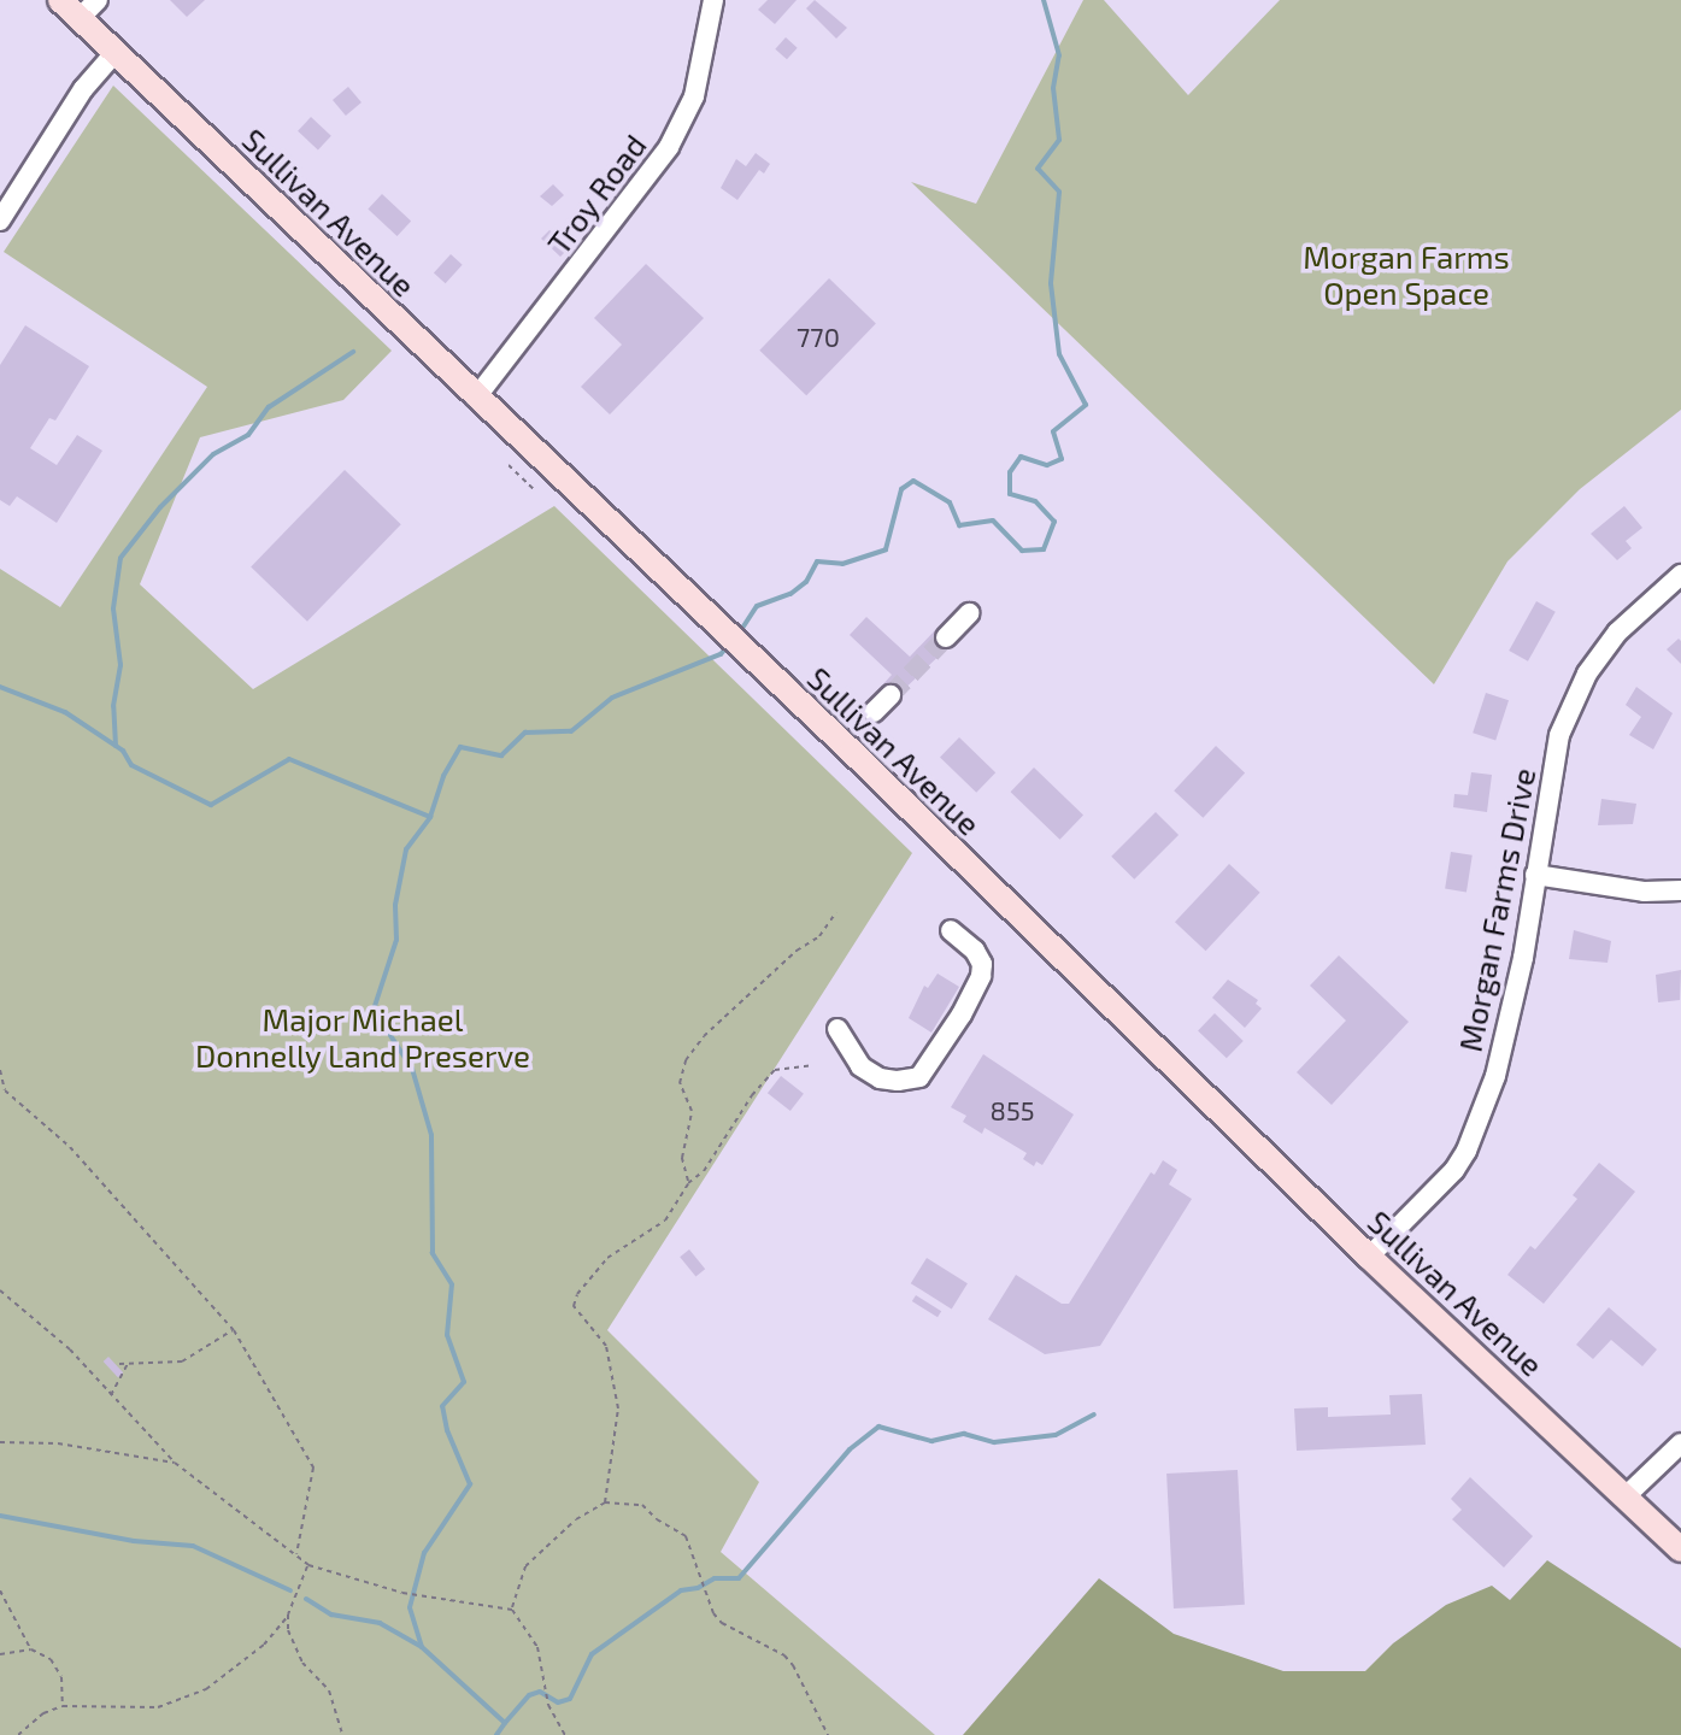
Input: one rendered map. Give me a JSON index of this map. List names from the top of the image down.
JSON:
{
  "streets": {
    "main road": ["Sullivan Avenue"],
    "street": ["Troy Road", "Morgan Farms Drive"]
  },
  "crossings": [
    ["Troy Road", "Sullivan Avenue"],
    ["Sullivan Avenue", "Morgan Farms Drive"]
  ],
  "parks": ["Morgan Farms Open Space", "Major Michael Donnelly Land Preserve"],
  "house_numbers": ["770", "855"]
}
